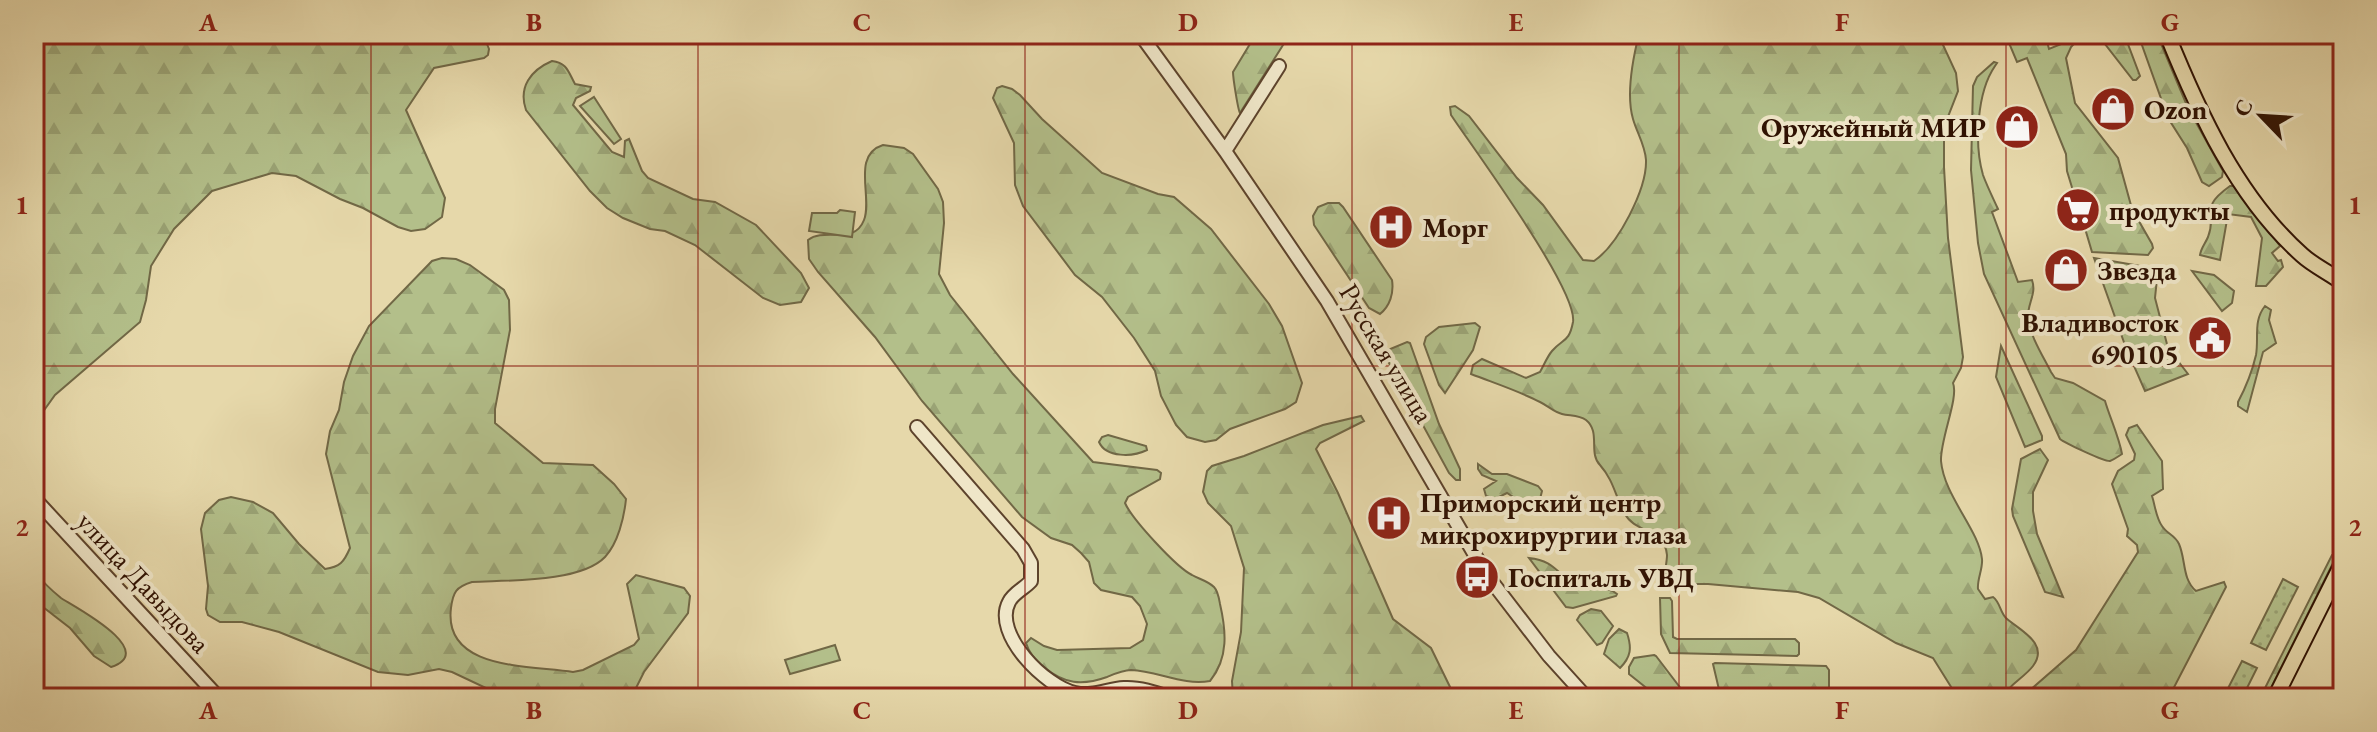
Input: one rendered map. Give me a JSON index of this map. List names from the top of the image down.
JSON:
{
  "streets": {
    "street": ["Русская улица", "улица Давыдова"]
  },
  "places": {
    "shop": ["Ozon", "Оружейный МИР", "Звезда"],
    "supermarket": ["продукты"],
    "hospital": ["Морг", "Приморский центр микрохирургии глаза"],
    "public building": ["Владивосток 690105"],
    "bus stop": ["Госпиталь УВД"]
  },
  "north": "top left",
  "grid": {
    "columns": [
      "A",
      "B",
      "C",
      "D",
      "E",
      "F",
      "G"
    ],
    "rows": ["1", "2"]
  }
}
